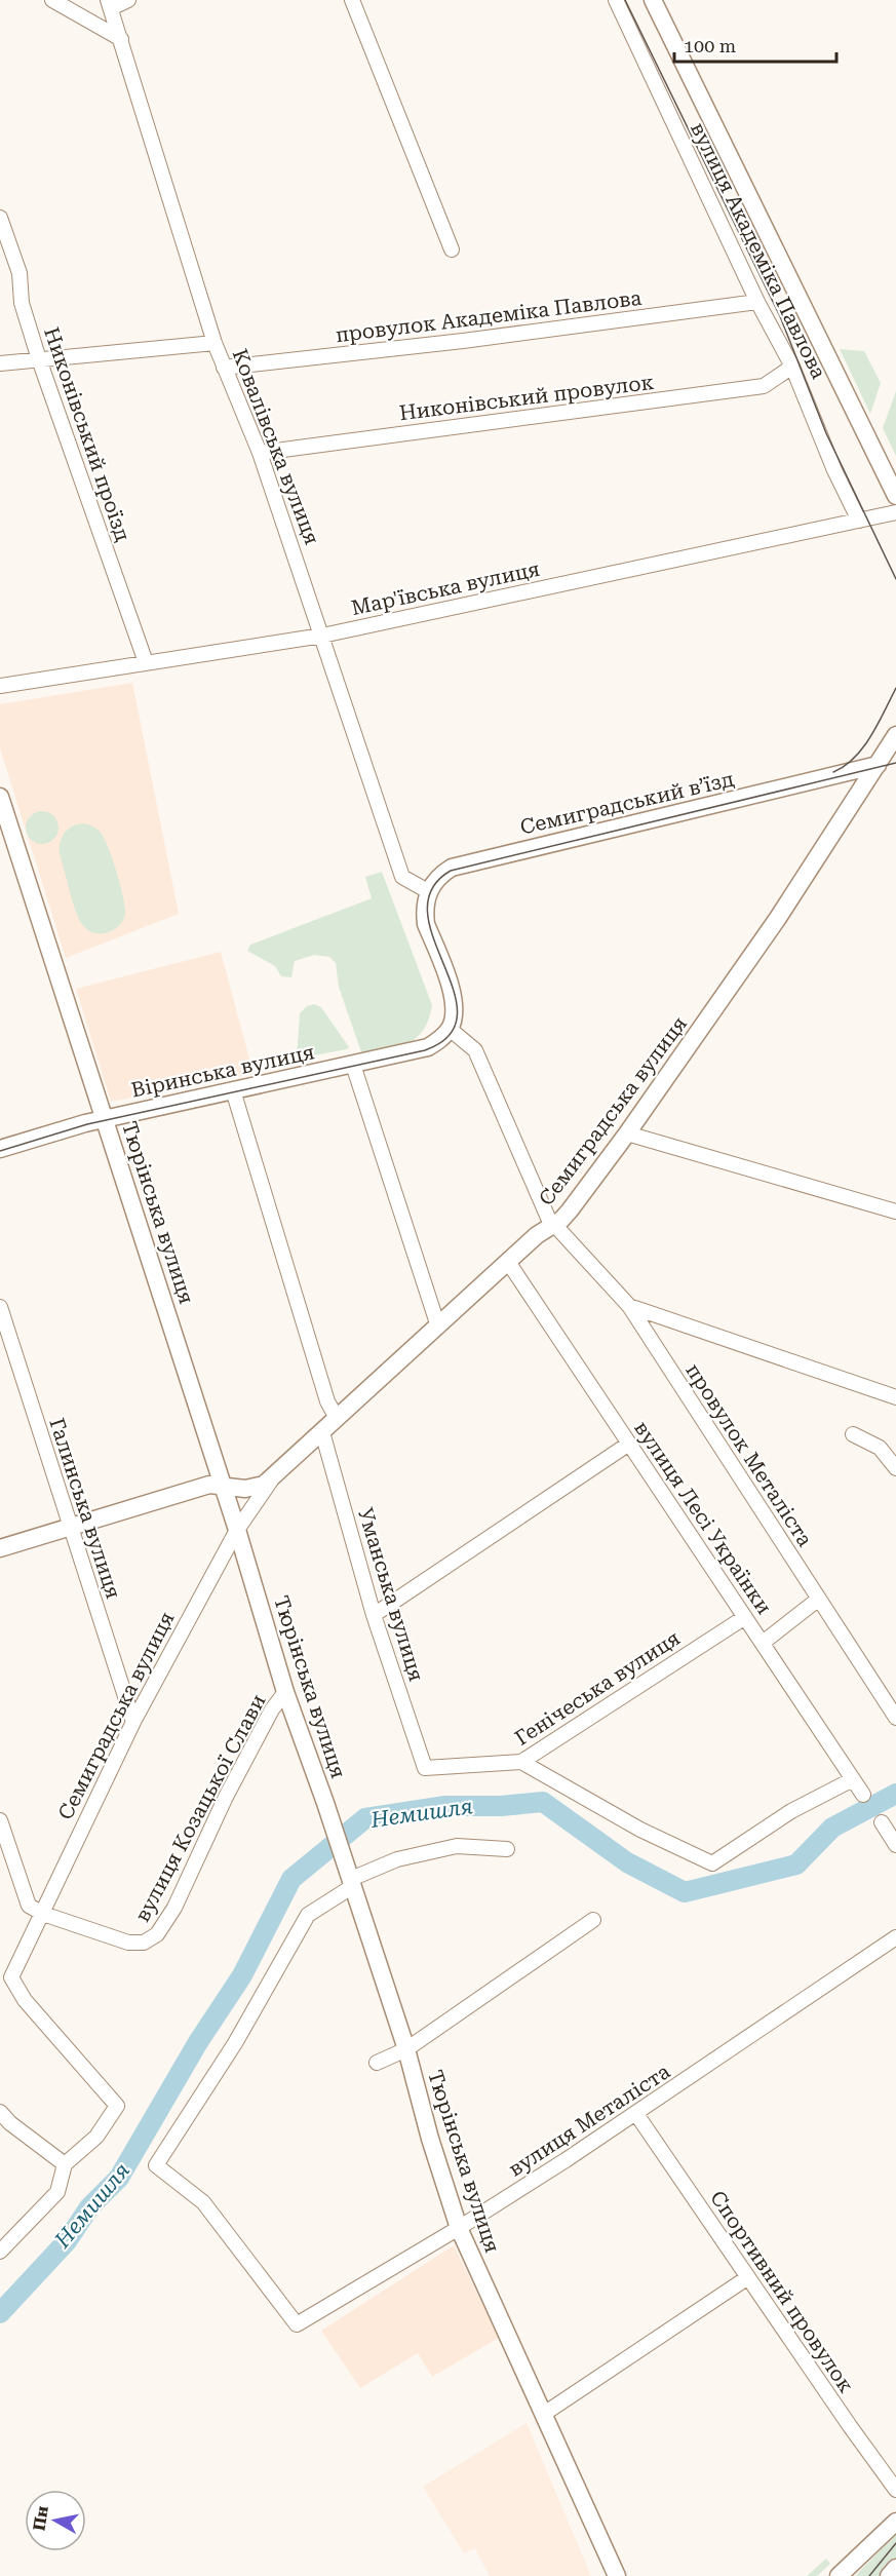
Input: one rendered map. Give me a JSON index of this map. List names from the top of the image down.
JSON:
{
  "streets": {
    "main road": [
      "вулиця Академіка Павлова",
      "Семиградський в’їзд",
      "Віринська вулиця",
      "Семиградська вулиця",
      "Тюрінська вулиця"
    ],
    "street": [
      "провулок Академіка Павлова",
      "Никонівський провулок",
      "Никонівський проїзд",
      "Ковалівська вулиця",
      "Мар'ївська вулиця",
      "провулок Металіста",
      "Галинська вулиця",
      "вулиця Лесі Українки",
      "Уманська вулиця",
      "Генічеська вулиця",
      "вулиця Козацької Слави",
      "вулиця Металіста",
      "Спортивний провулок"
    ]
  },
  "crossings": [
    ["вулиця Академіка Павлова", "провулок Академіка Павлова"],
    ["вулиця Академіка Павлова", "Никонівський провулок"],
    ["вулиця Академіка Павлова", "Мар'ївська вулиця"],
    ["провулок Академіка Павлова", "Ковалівська вулиця"],
    ["Никонівський провулок", "Ковалівська вулиця"],
    ["Никонівський проїзд", "Мар'ївська вулиця"],
    ["Ковалівська вулиця", "Мар'ївська вулиця"],
    ["Ковалівська вулиця", "Семиградський в’їзд"],
    ["Семиградський в’їзд", "Семиградська вулиця"],
    ["Віринська вулиця", "Тюрінська вулиця"],
    ["Семиградська вулиця", "Тюрінська вулиця"],
    ["Семиградська вулиця", "провулок Металіста"],
    ["Семиградська вулиця", "Галинська вулиця"],
    ["Семиградська вулиця", "вулиця Лесі Українки"],
    ["Семиградська вулиця", "Уманська вулиця"],
    ["Семиградська вулиця", "вулиця Козацької Слави"],
    ["Тюрінська вулиця", "вулиця Козацької Слави"],
    ["Тюрінська вулиця", "вулиця Металіста"],
    ["вулиця Лесі Українки", "Генічеська вулиця"],
    ["Уманська вулиця", "Генічеська вулиця"],
    ["вулиця Металіста", "Спортивний провулок"]
  ],
  "water": ["Немишля"],
  "scale_bar": "100 m",
  "north": "left"
}
